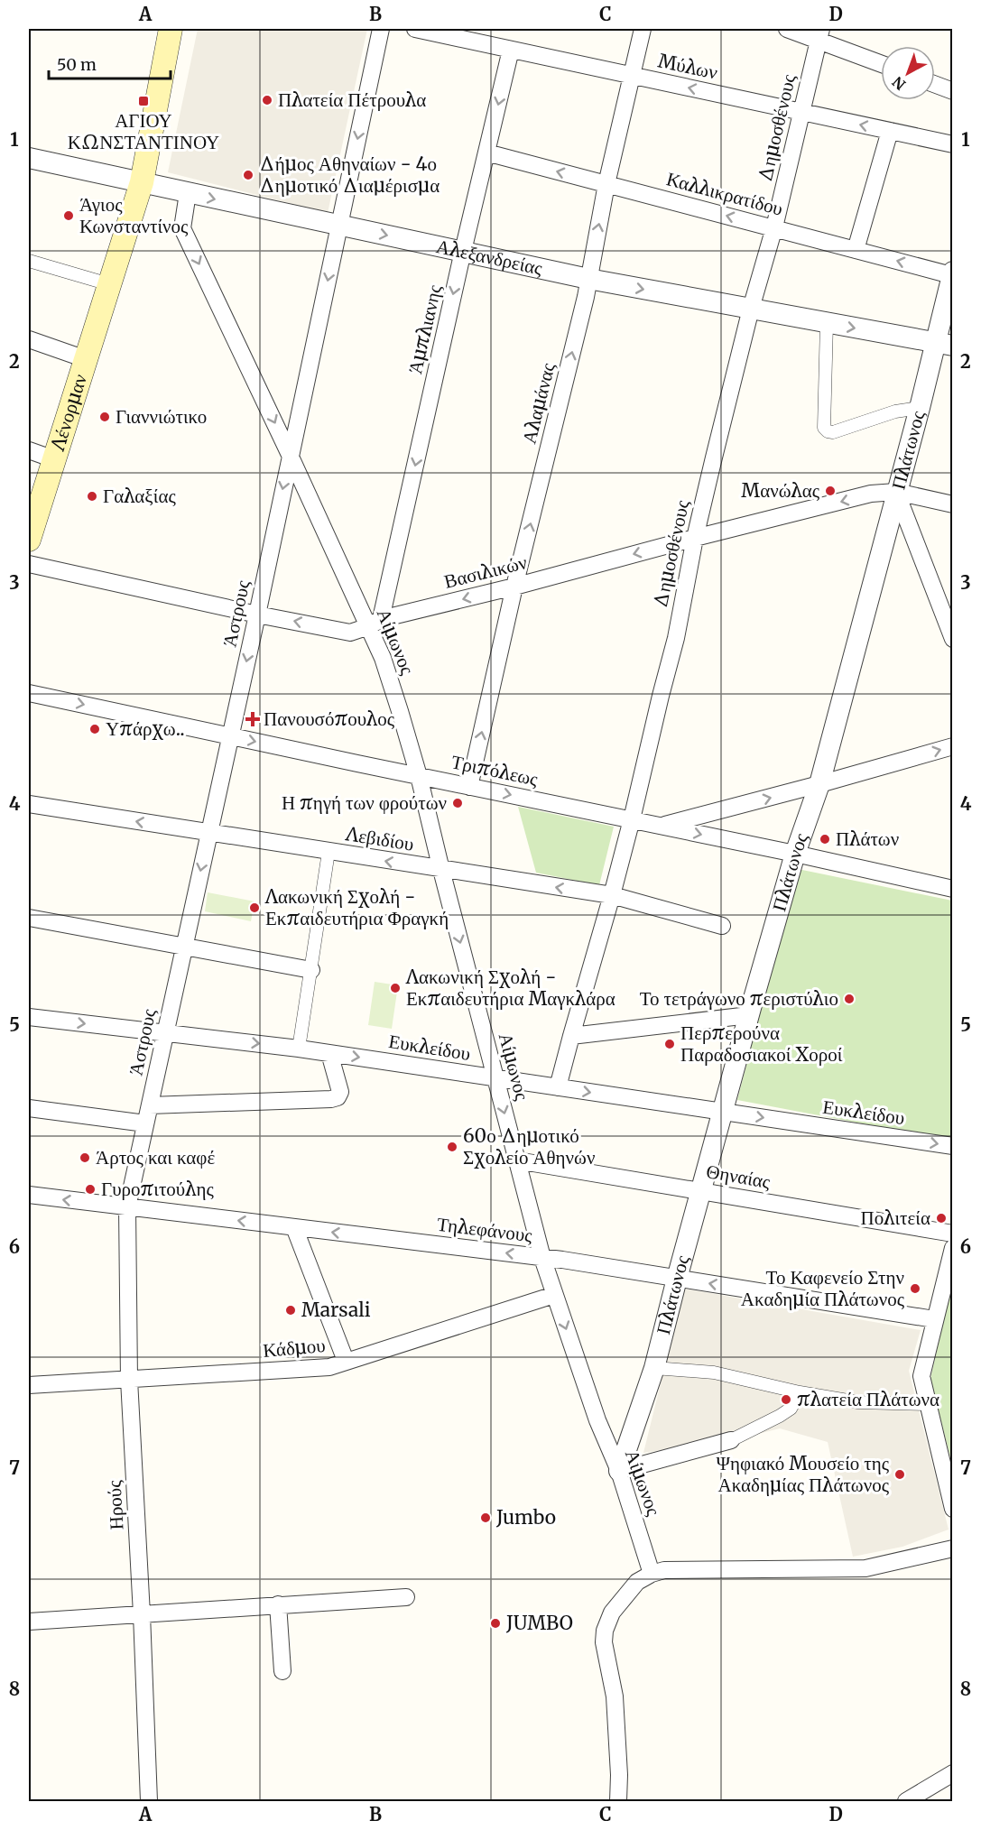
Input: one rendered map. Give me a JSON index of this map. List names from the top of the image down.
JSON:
{
  "streets": {
    "main road": ["Λένορμαν"],
    "street": [
      "Μύλων",
      "Δημοσθένους",
      "Καλλικρατίδου",
      "Αλεξανδρείας",
      "Άμπλιανης",
      "Αλαμάνας",
      "Πλάτωνος",
      "Βασιλικών",
      "Άστρους",
      "Αίμωνος",
      "Τριπόλεως",
      "Λεβιδίου",
      "Ευκλείδου",
      "Θηναίας",
      "Τηλεφάνους",
      "Κάδμου",
      "Ηρούς"
    ]
  },
  "crossings": [
    ["Μύλων", "Δημοσθένους"],
    ["Μύλων", "Άμπλιανης"],
    ["Μύλων", "Αλαμάνας"],
    ["Δημοσθένους", "Καλλικρατίδου"],
    ["Δημοσθένους", "Αλεξανδρείας"],
    ["Δημοσθένους", "Βασιλικών"],
    ["Δημοσθένους", "Τριπόλεως"],
    ["Δημοσθένους", "Λεβιδίου"],
    ["Δημοσθένους", "Ευκλείδου"],
    ["Καλλικρατίδου", "Άμπλιανης"],
    ["Καλλικρατίδου", "Αλαμάνας"],
    ["Καλλικρατίδου", "Πλάτωνος"],
    ["Αλεξανδρείας", "Άμπλιανης"],
    ["Αλεξανδρείας", "Αλαμάνας"],
    ["Αλεξανδρείας", "Λένορμαν"],
    ["Αλεξανδρείας", "Πλάτωνος"],
    ["Αλεξανδρείας", "Άστρους"],
    ["Αλεξανδρείας", "Αίμωνος"],
    ["Άμπλιανης", "Βασιλικών"],
    ["Άμπλιανης", "Αίμωνος"],
    ["Αλαμάνας", "Βασιλικών"],
    ["Αλαμάνας", "Τριπόλεως"],
    ["Πλάτωνος", "Βασιλικών"],
    ["Πλάτωνος", "Αίμωνος"],
    ["Πλάτωνος", "Τριπόλεως"],
    ["Πλάτωνος", "Ευκλείδου"],
    ["Πλάτωνος", "Θηναίας"],
    ["Πλάτωνος", "Τηλεφάνους"],
    ["Βασιλικών", "Άστρους"],
    ["Βασιλικών", "Αίμωνος"],
    ["Άστρους", "Αίμωνος"],
    ["Άστρους", "Τριπόλεως"],
    ["Άστρους", "Λεβιδίου"],
    ["Άστρους", "Ευκλείδου"],
    ["Άστρους", "Τηλεφάνους"],
    ["Άστρους", "Ηρούς"],
    ["Αίμωνος", "Τριπόλεως"],
    ["Αίμωνος", "Λεβιδίου"],
    ["Αίμωνος", "Ευκλείδου"],
    ["Αίμωνος", "Θηναίας"],
    ["Αίμωνος", "Τηλεφάνους"],
    ["Αίμωνος", "Κάδμου"],
    ["Τηλεφάνους", "Ηρούς"],
    ["Κάδμου", "Ηρούς"]
  ],
  "one_way": [
    "Καλλικρατίδου",
    "Αλεξανδρείας",
    "Άμπλιανης",
    "Αλαμάνας",
    "Βασιλικών",
    "Άστρους",
    "Αίμωνος",
    "Τριπόλεως"
  ],
  "places": {
    "other": [
      "Πλατεία Πέτρουλα",
      "Δήμος Αθηναίων - 4ο Δημοτικό Διαμέρισμα",
      "Άγιος Κωνσταντίνος",
      "Γιαννιώτικο",
      "Μανώλας",
      "Γαλαξίας",
      "Υπάρχω..",
      "Η πηγή των φρούτων",
      "Πλάτων",
      "Λακωνική Σχολή - Εκπαιδευτήρια Φραγκή",
      "Λακωνική Σχολή - Εκπαιδευτήρια Μαγκλάρα",
      "Το τετράγωνο περιστύλιο",
      "Περπερούνα Παραδοσιακοί Χοροί",
      "60ο Δημοτικό Σχολείο Αθηνών",
      "Άρτος και καφέ",
      "Γυροπιτούλης",
      "Πολιτεία",
      "Το Καφενείο Στην Ακαδημία Πλάτωνος",
      "Marsali",
      "πλατεία Πλάτωνα",
      "Ψηφιακό Μουσείο της Ακαδημίας Πλάτωνος",
      "Jumbo",
      "JUMBO"
    ],
    "transit": ["ΑΓΙΟΥ ΚΩΝΣΤΑΝΤΙΝΟΥ"],
    "health": ["Πανουσόπουλος"]
  },
  "scale_bar": "50 m",
  "north": "bottom left",
  "grid": {
    "columns": [
      "A",
      "B",
      "C",
      "D"
    ],
    "rows": [
      "1",
      "2",
      "3",
      "4",
      "5",
      "6",
      "7",
      "8"
    ]
  }
}
